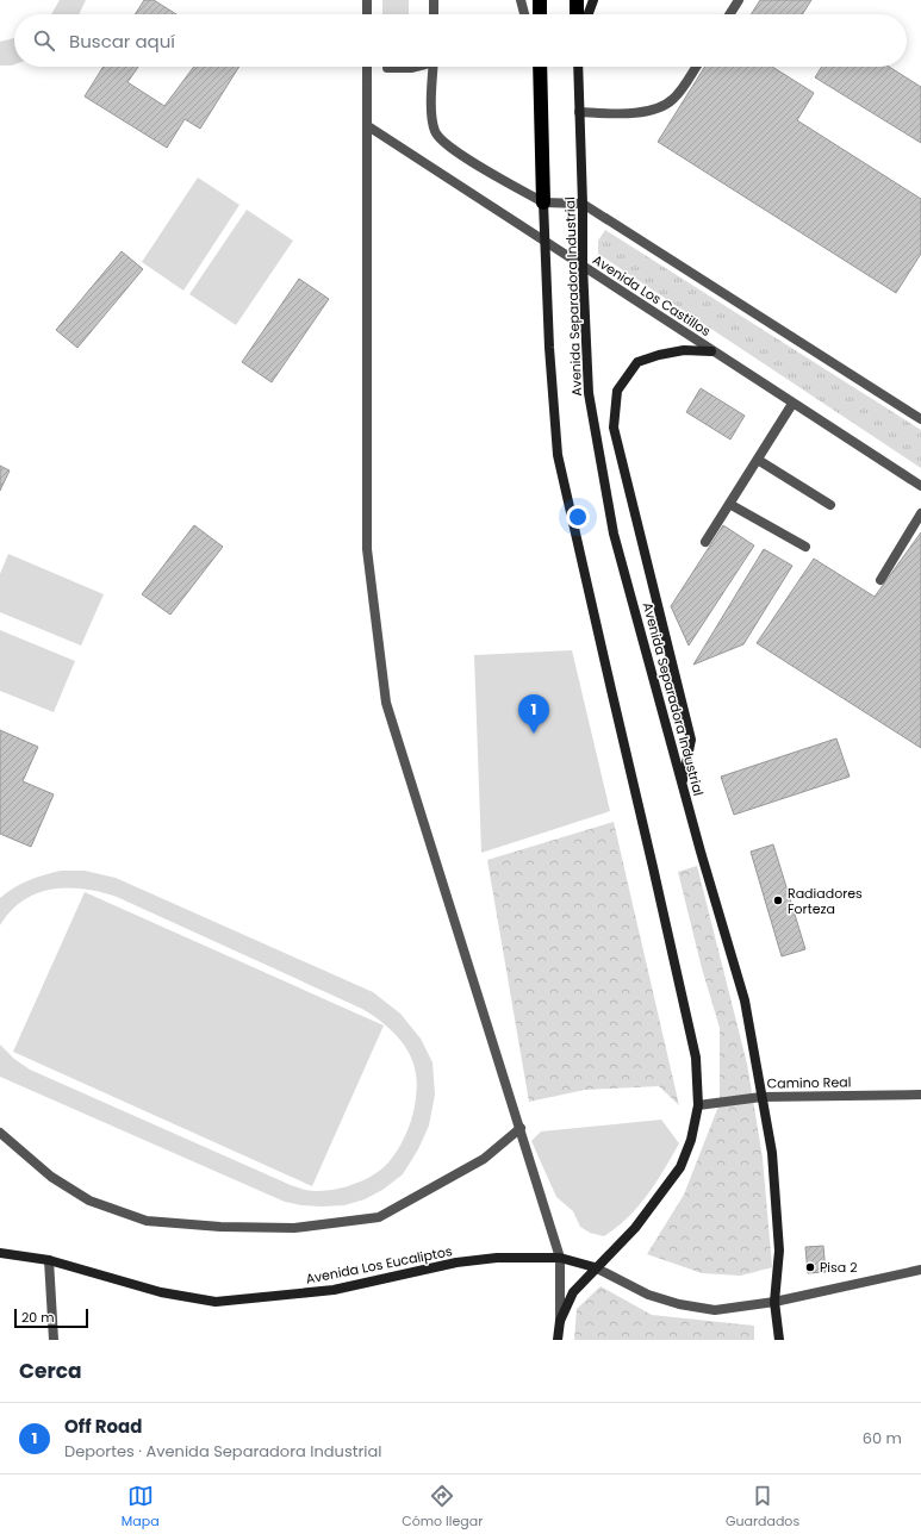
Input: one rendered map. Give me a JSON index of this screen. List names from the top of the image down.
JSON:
{
  "streets": {
    "main road": ["Avenida Separadora Industrial", "Avenida Los Eucaliptos"],
    "street": ["Avenida Los Castillos", "Camino Real"]
  },
  "crossings": [
    ["Avenida Los Castillos", "Avenida Separadora Industrial"],
    ["Avenida Separadora Industrial", "Camino Real"],
    ["Avenida Separadora Industrial", "Avenida Los Eucaliptos"]
  ],
  "places": ["Radiadores Forteza", "Pisa 2"],
  "scale_bar": "20 m",
  "page": {
    "search": "Buscar aquí",
    "pins": "1",
    "scale": "20 m",
    "heading": "Cerca",
    "list": [
      {
        "mark": "1",
        "name": "Off Road",
        "note": "Deportes · Avenida Separadora Industrial",
        "value": "60 m"
      }
    ],
    "nav": ["Mapa", "Cómo llegar", "Guardados"]
  }
}
